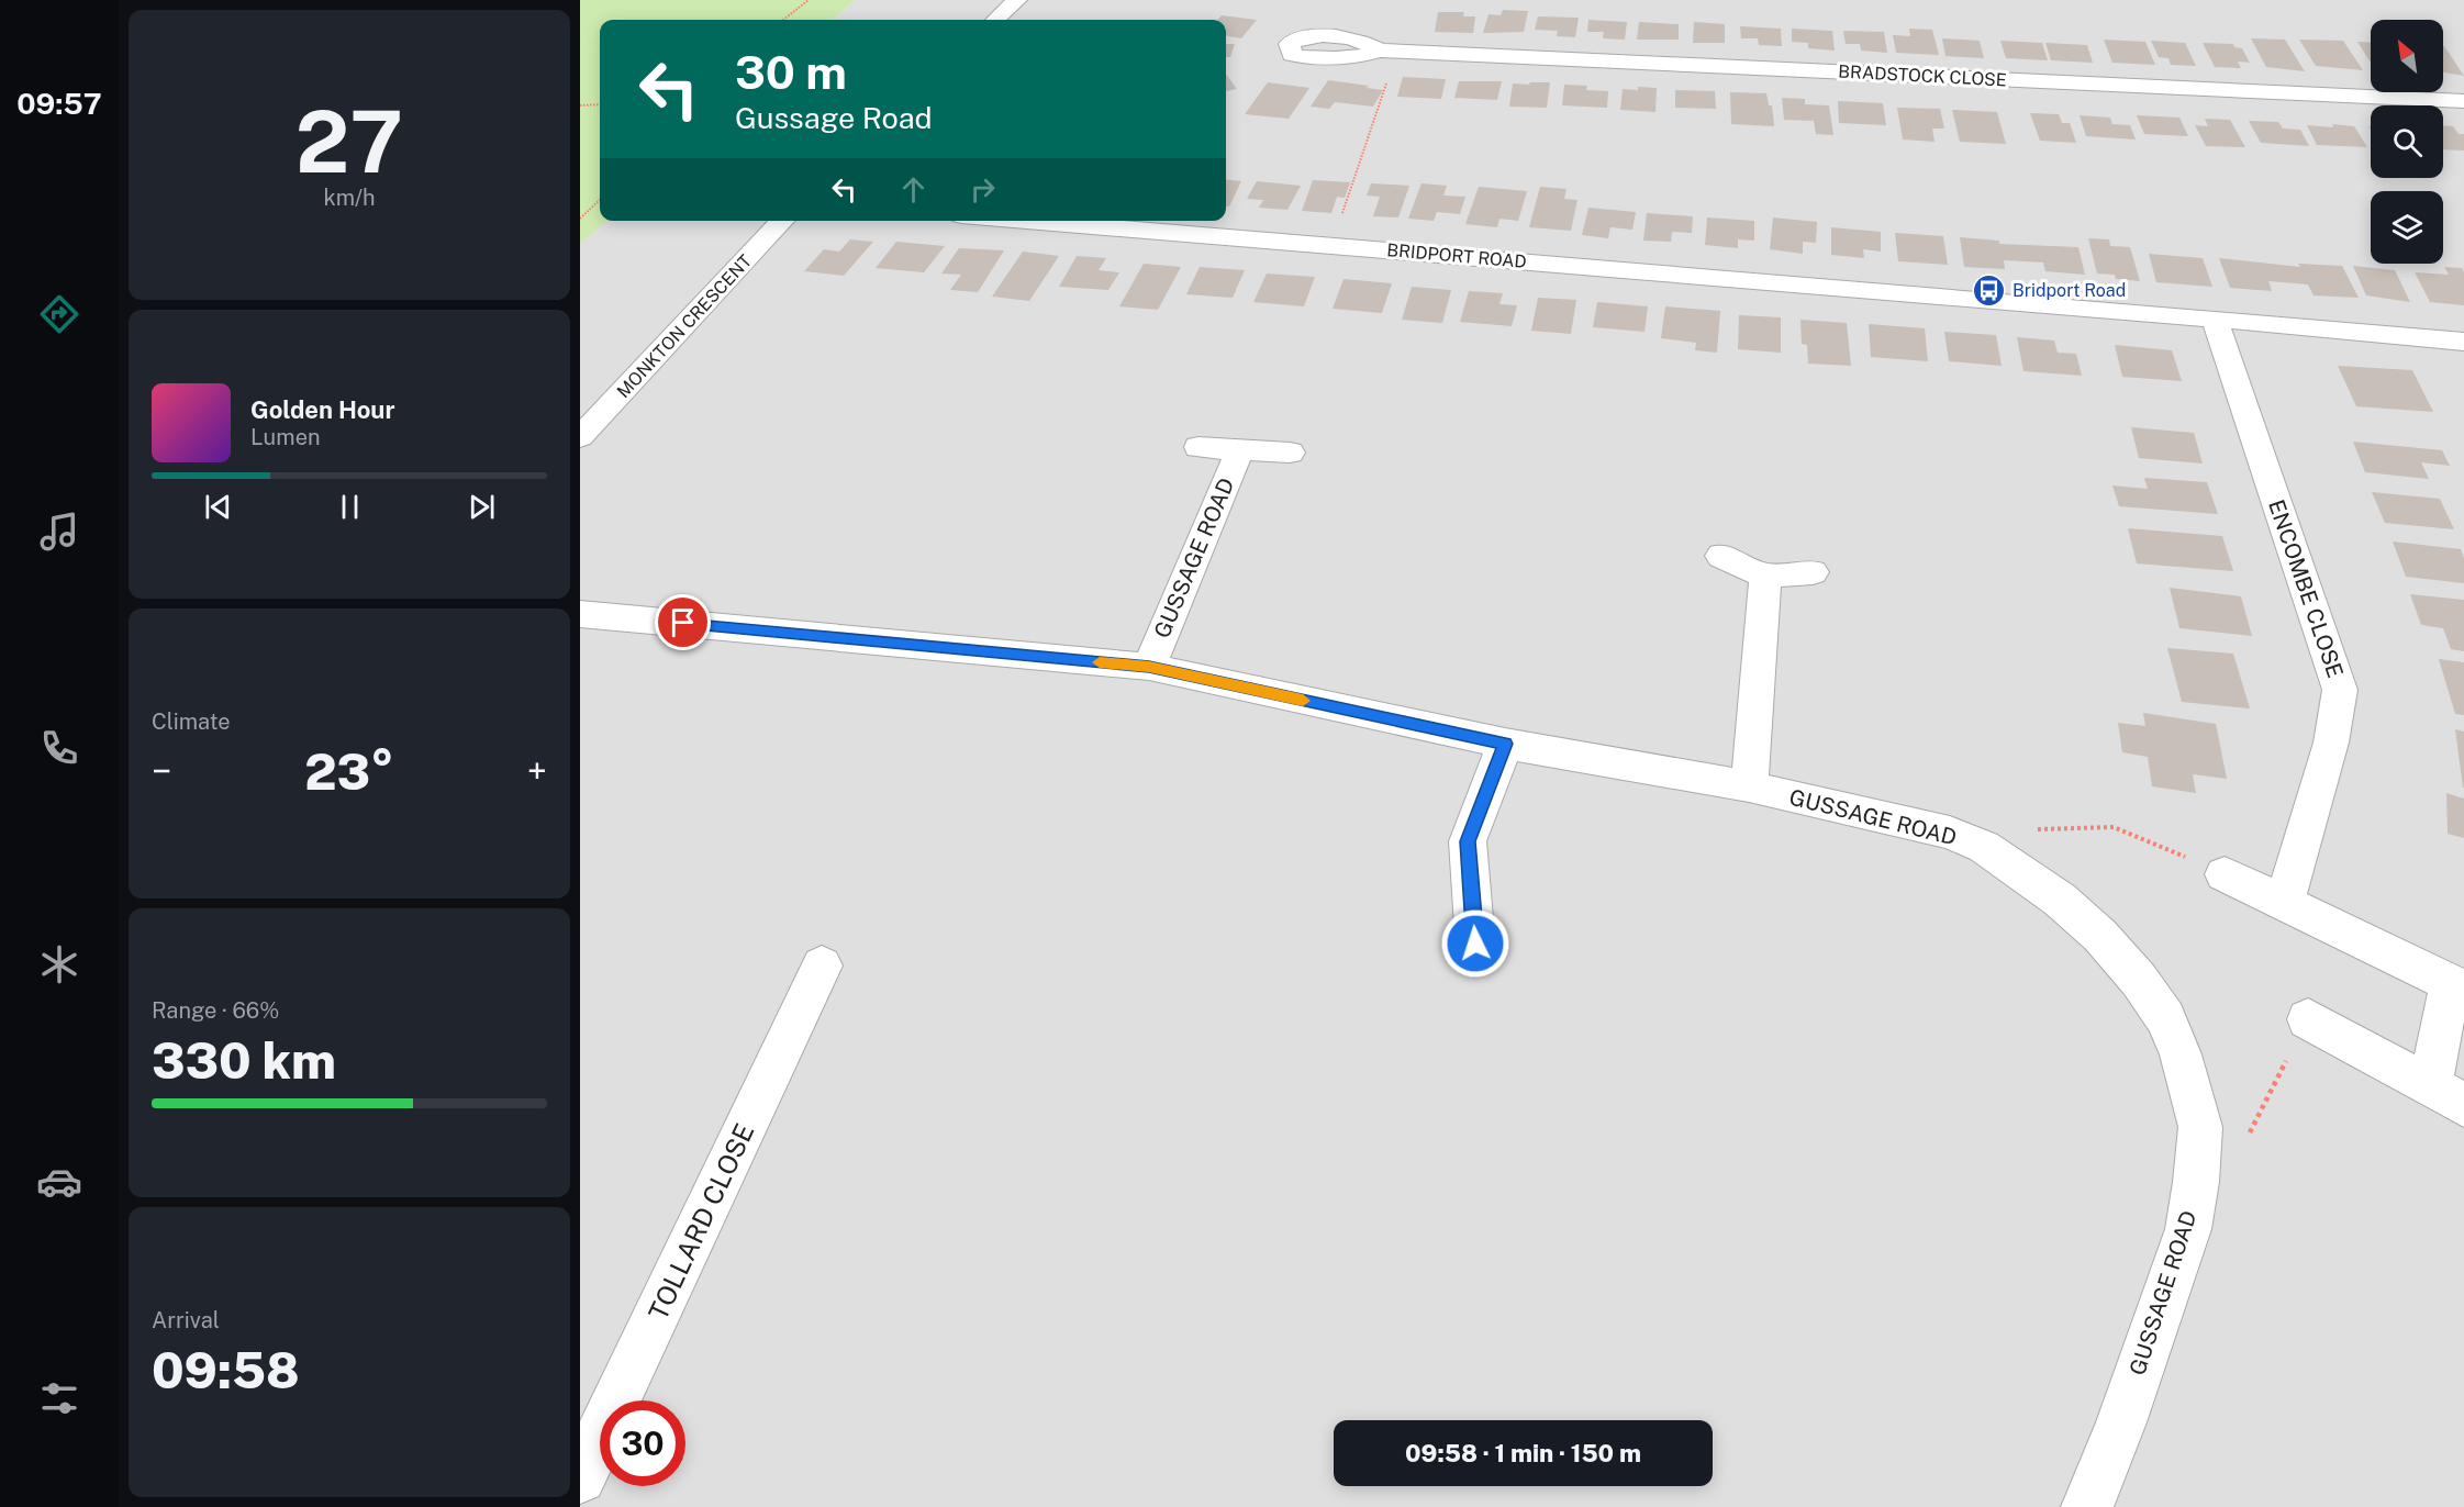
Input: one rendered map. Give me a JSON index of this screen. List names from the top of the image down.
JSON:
{
  "streets": {
    "street": [
      "BRADSTOCK CLOSE",
      "BRIDPORT ROAD",
      "MONKTON CRESCENT",
      "GUSSAGE ROAD",
      "ENCOMBE CLOSE",
      "TOLLARD CLOSE"
    ]
  },
  "crossings": [
    ["BRIDPORT ROAD", "ENCOMBE CLOSE"]
  ],
  "places": {
    "bus stop": ["Bridport Road"]
  },
  "north": "top left",
  "page": {
    "tabs": "09:57",
    "tile": [
      ["27", "km/h"],
      "Climate",
      ["Range · 66%", "330 km"],
      ["Arrival", "09:58"]
    ],
    "turn": ["30 m", "Gussage Road"],
    "song": ["Golden Hour", "Lumen"],
    "heat": ["−", "23°", "+"],
    "limit": "30",
    "trip": "09:58 · 1 min · 150 m"
  }
}
